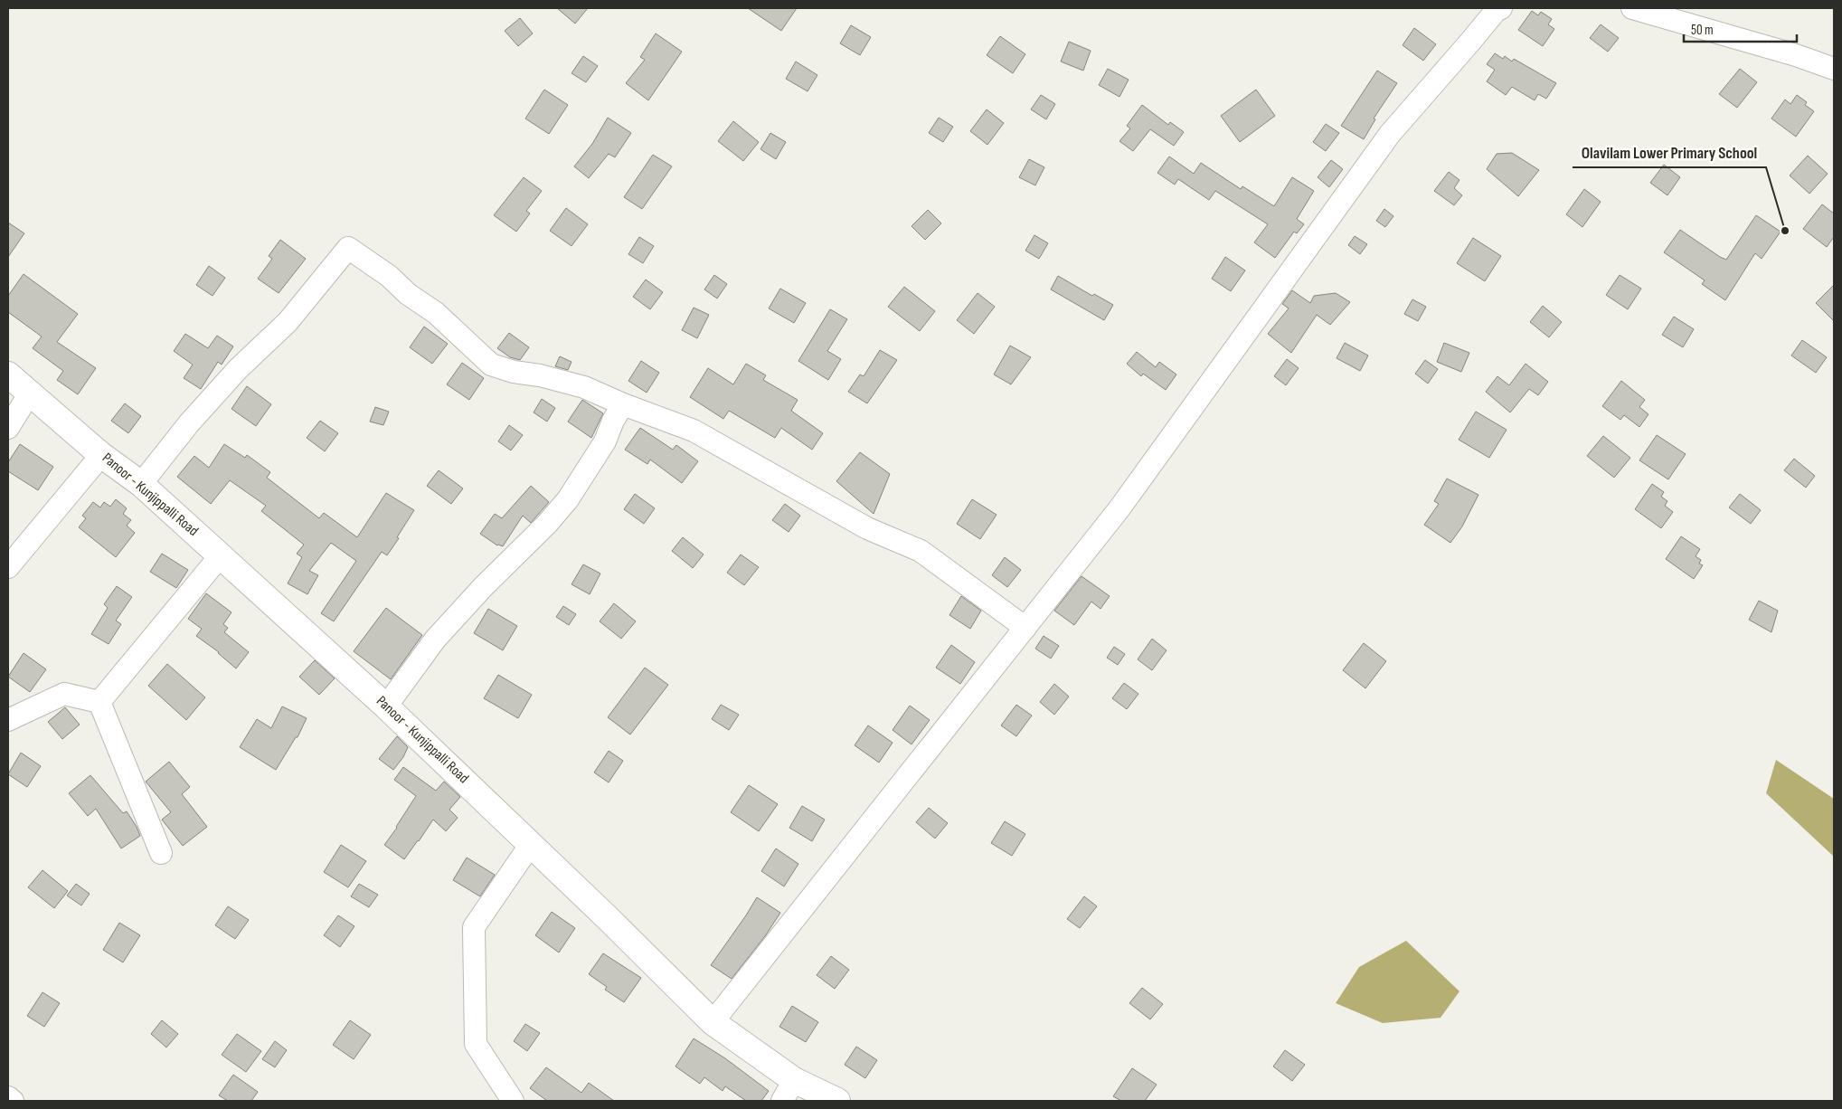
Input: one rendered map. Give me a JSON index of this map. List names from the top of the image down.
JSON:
{
  "streets": {
    "main road": ["Panoor - Kunjippalli Road"]
  },
  "places": ["Olavilam Lower Primary School"],
  "scale_bar": "50 m"
}
